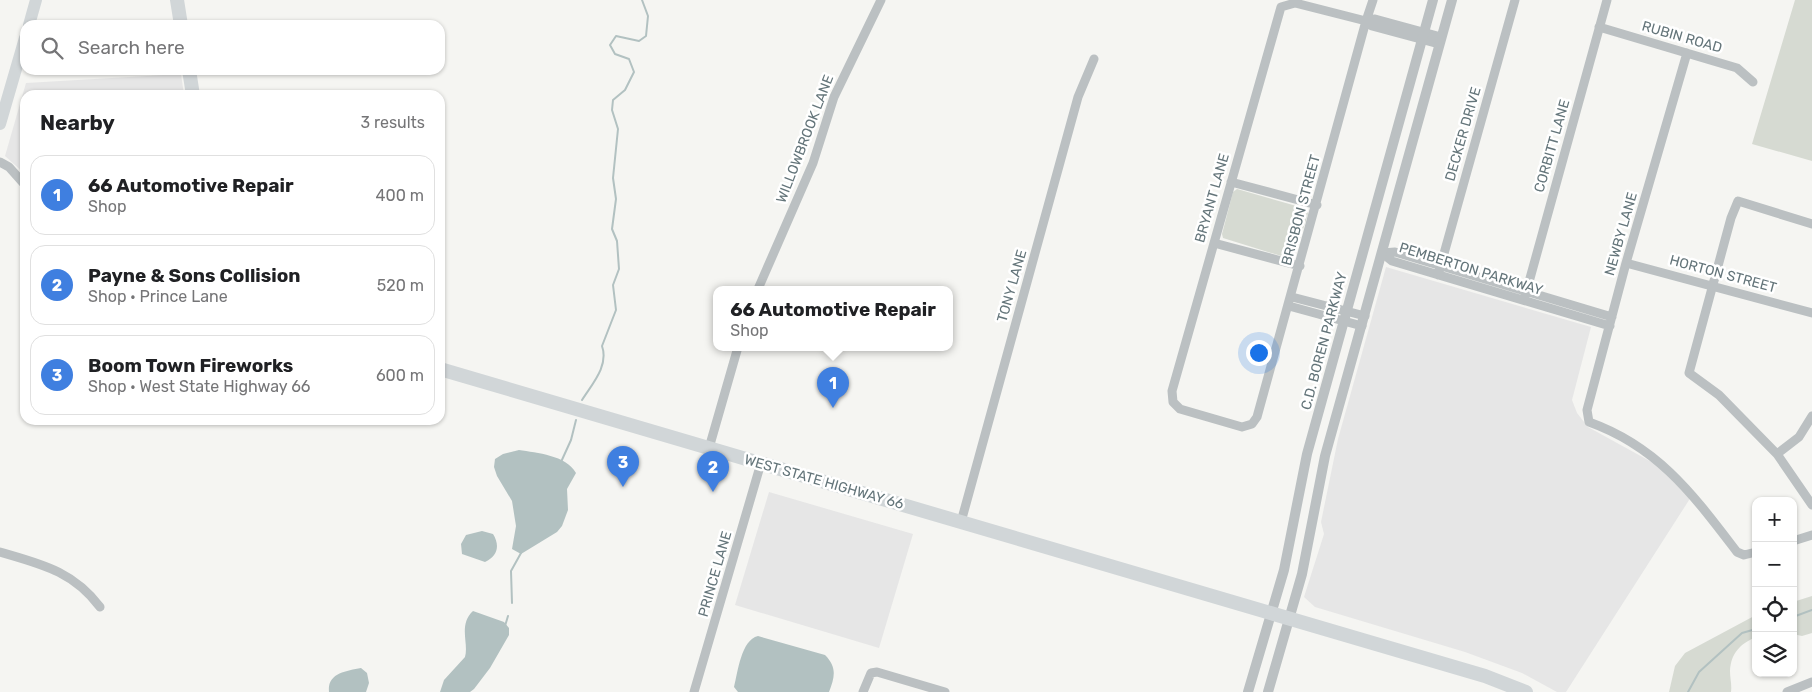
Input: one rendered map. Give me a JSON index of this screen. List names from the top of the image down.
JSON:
{
  "streets": {
    "main road": ["WEST STATE HIGHWAY 66"],
    "street": [
      "RUBIN ROAD",
      "DECKER DRIVE",
      "WILLOWBROOK LANE",
      "CORBITT LANE",
      "BRYANT LANE",
      "BRISBON STREET",
      "NEWBY LANE",
      "PEMBERTON PARKWAY",
      "HORTON STREET",
      "TONY LANE",
      "C.D. BOREN PARKWAY",
      "PRINCE LANE"
    ]
  },
  "crossings": [
    ["RUBIN ROAD", "CORBITT LANE"],
    ["RUBIN ROAD", "NEWBY LANE"],
    ["DECKER DRIVE", "PEMBERTON PARKWAY"],
    ["CORBITT LANE", "PEMBERTON PARKWAY"],
    ["BRYANT LANE", "BRISBON STREET"],
    ["NEWBY LANE", "PEMBERTON PARKWAY"],
    ["NEWBY LANE", "HORTON STREET"],
    ["TONY LANE", "WEST STATE HIGHWAY 66"],
    ["C.D. BOREN PARKWAY", "WEST STATE HIGHWAY 66"],
    ["WEST STATE HIGHWAY 66", "PRINCE LANE"]
  ],
  "page": {
    "search": "Search here",
    "heading": ["Nearby", "3 results"],
    "list": [
      {
        "mark": "1",
        "name": "66 Automotive Repair",
        "note": "Shop",
        "value": "400 m"
      },
      {
        "mark": "2",
        "name": "Payne & Sons Collision",
        "note": "Shop · Prince Lane",
        "value": "520 m"
      },
      {
        "mark": "3",
        "name": "Boom Town Fireworks",
        "note": "Shop · West State Highway 66",
        "value": "600 m"
      }
    ],
    "popup": ["66 Automotive Repair", "Shop"],
    "pins": ["1", "3", "2"],
    "map_buttons": ["+", "−"]
  }
}
